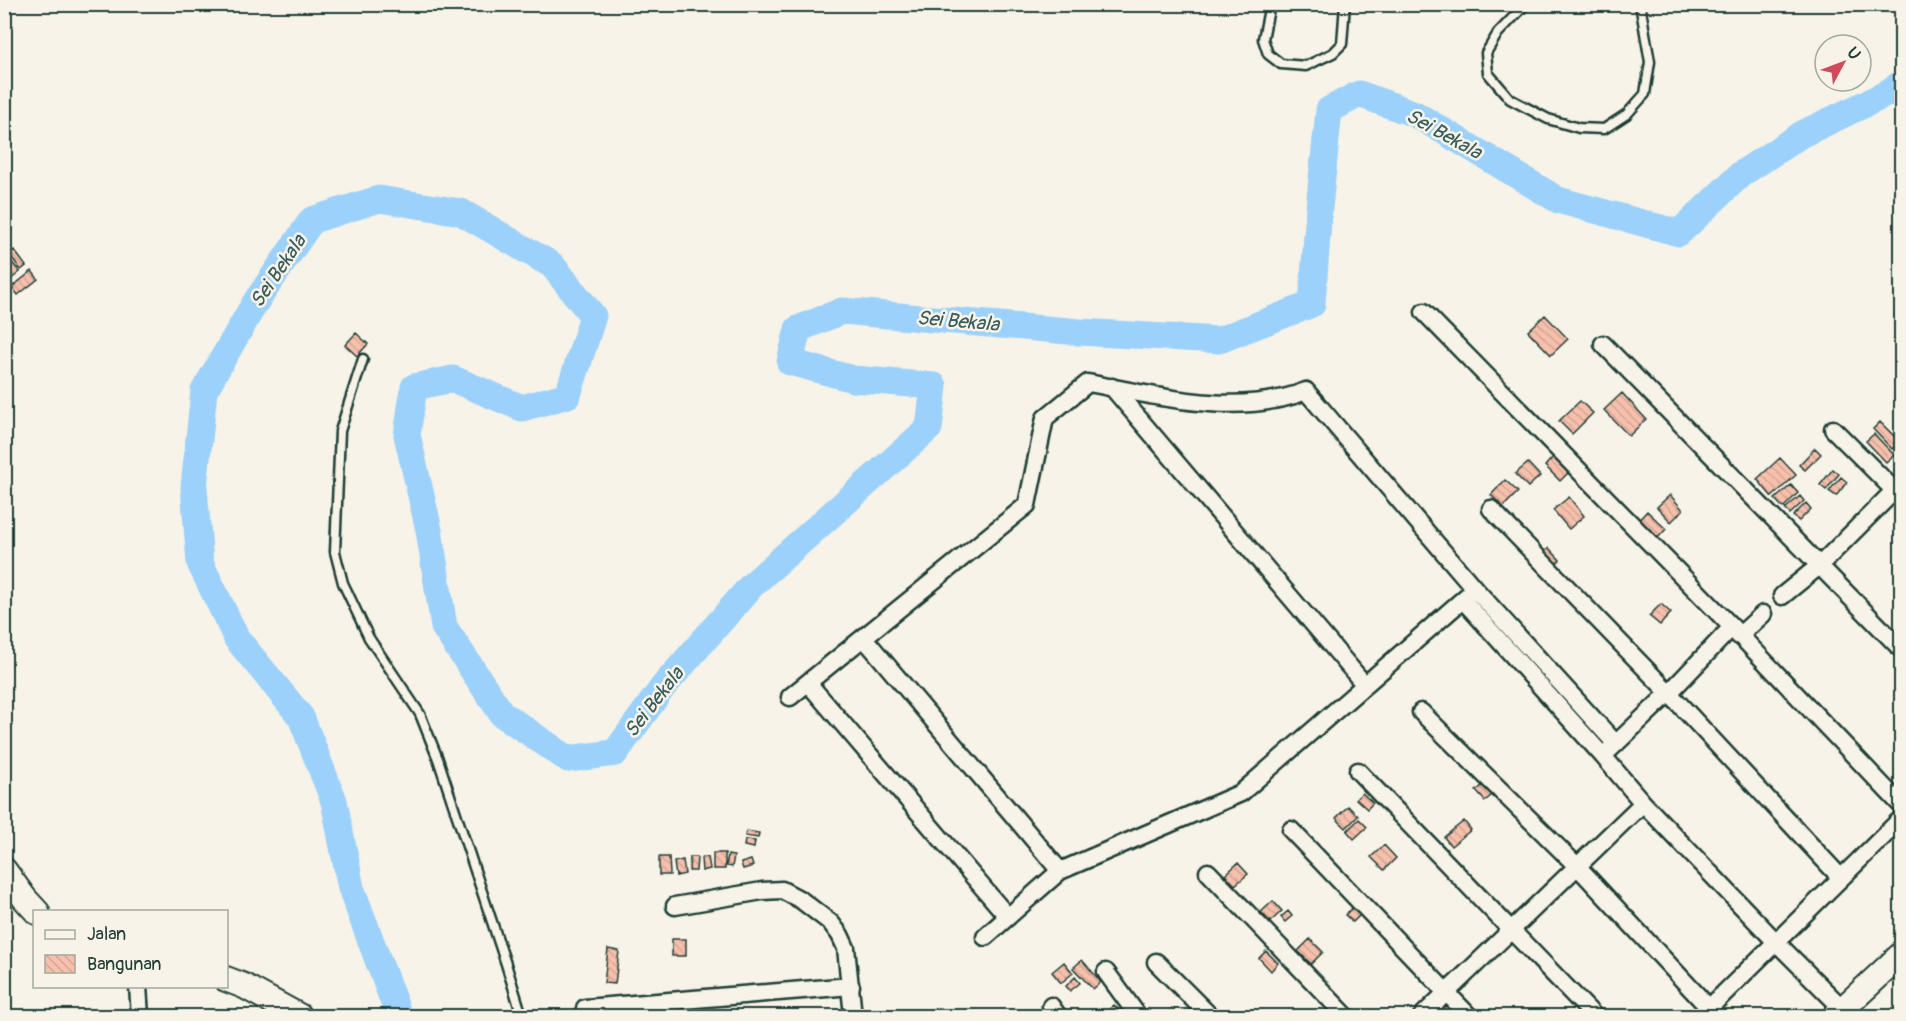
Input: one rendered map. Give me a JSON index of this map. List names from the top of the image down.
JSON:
{
  "water": ["Sei Bekala"],
  "legend": ["Jalan", "Bangunan"],
  "north": "top right"
}
